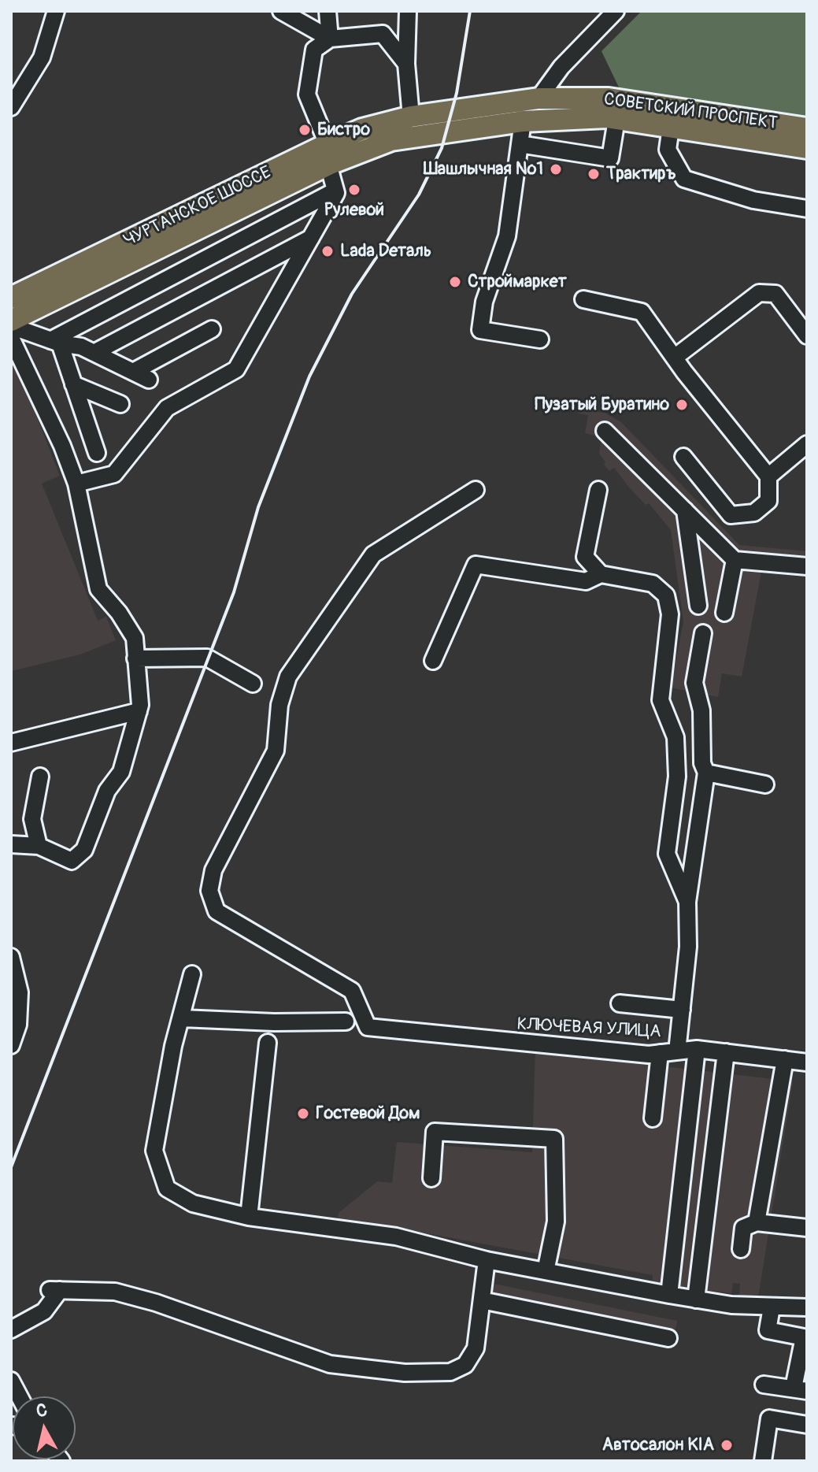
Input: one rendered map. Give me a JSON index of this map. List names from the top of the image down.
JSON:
{
  "streets": {
    "main road": ["СОВЕТСКИЙ ПРОСПЕКТ", "ЧУРТАНСКОЕ ШОССЕ"],
    "street": ["КЛЮЧЕВАЯ УЛИЦА"]
  },
  "crossings": [
    ["СОВЕТСКИЙ ПРОСПЕКТ", "ЧУРТАНСКОЕ ШОССЕ"]
  ],
  "places": [
    "Бистро",
    "Шашлычная №1",
    "Трактиръ",
    "Рулевой",
    "Lada Dеталь",
    "Строймаркет",
    "Пузатый Буратино",
    "Гостевой Дом",
    "Автосалон KIA"
  ],
  "north": "top"
}
